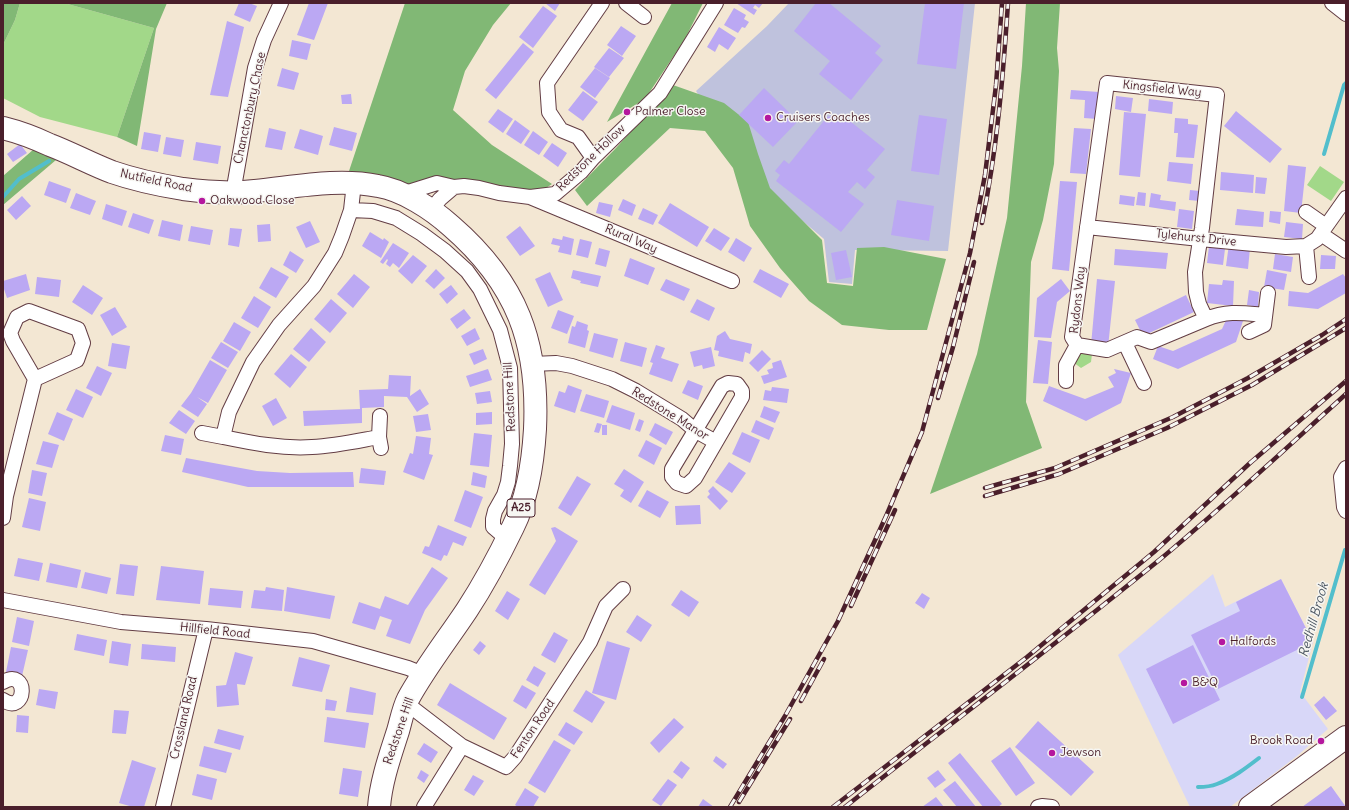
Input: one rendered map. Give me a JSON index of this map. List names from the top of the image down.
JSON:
{
  "streets": {
    "main road": ["Nutfield Road", "Redstone Hill", "A25"],
    "street": [
      "Kingsfield Way",
      "Chanctonbury Chase",
      "Redstone Hollow",
      "Tylehurst Drive",
      "Rural Way",
      "Rydons Way",
      "Redstone Manor",
      "Hillfield Road",
      "Crossland Road",
      "Fenton Road"
    ]
  },
  "crossings": [
    ["Kingsfield Way", "Tylehurst Drive"],
    ["Kingsfield Way", "Rydons Way"],
    ["Chanctonbury Chase", "Nutfield Road"],
    ["Redstone Hollow", "Nutfield Road"],
    ["Redstone Hollow", "Rural Way"],
    ["Nutfield Road", "Redstone Hill"],
    ["Tylehurst Drive", "Rydons Way"],
    ["Redstone Hill", "Redstone Manor"],
    ["Redstone Hill", "Hillfield Road"],
    ["Redstone Hill", "Fenton Road"],
    ["Hillfield Road", "Crossland Road"]
  ],
  "water": ["Redhill Brook"],
  "places": [
    "Palmer Close",
    "Cruisers Coaches",
    "Oakwood Close",
    "Halfords",
    "B&Q",
    "Brook Road",
    "Jewson"
  ]
}
